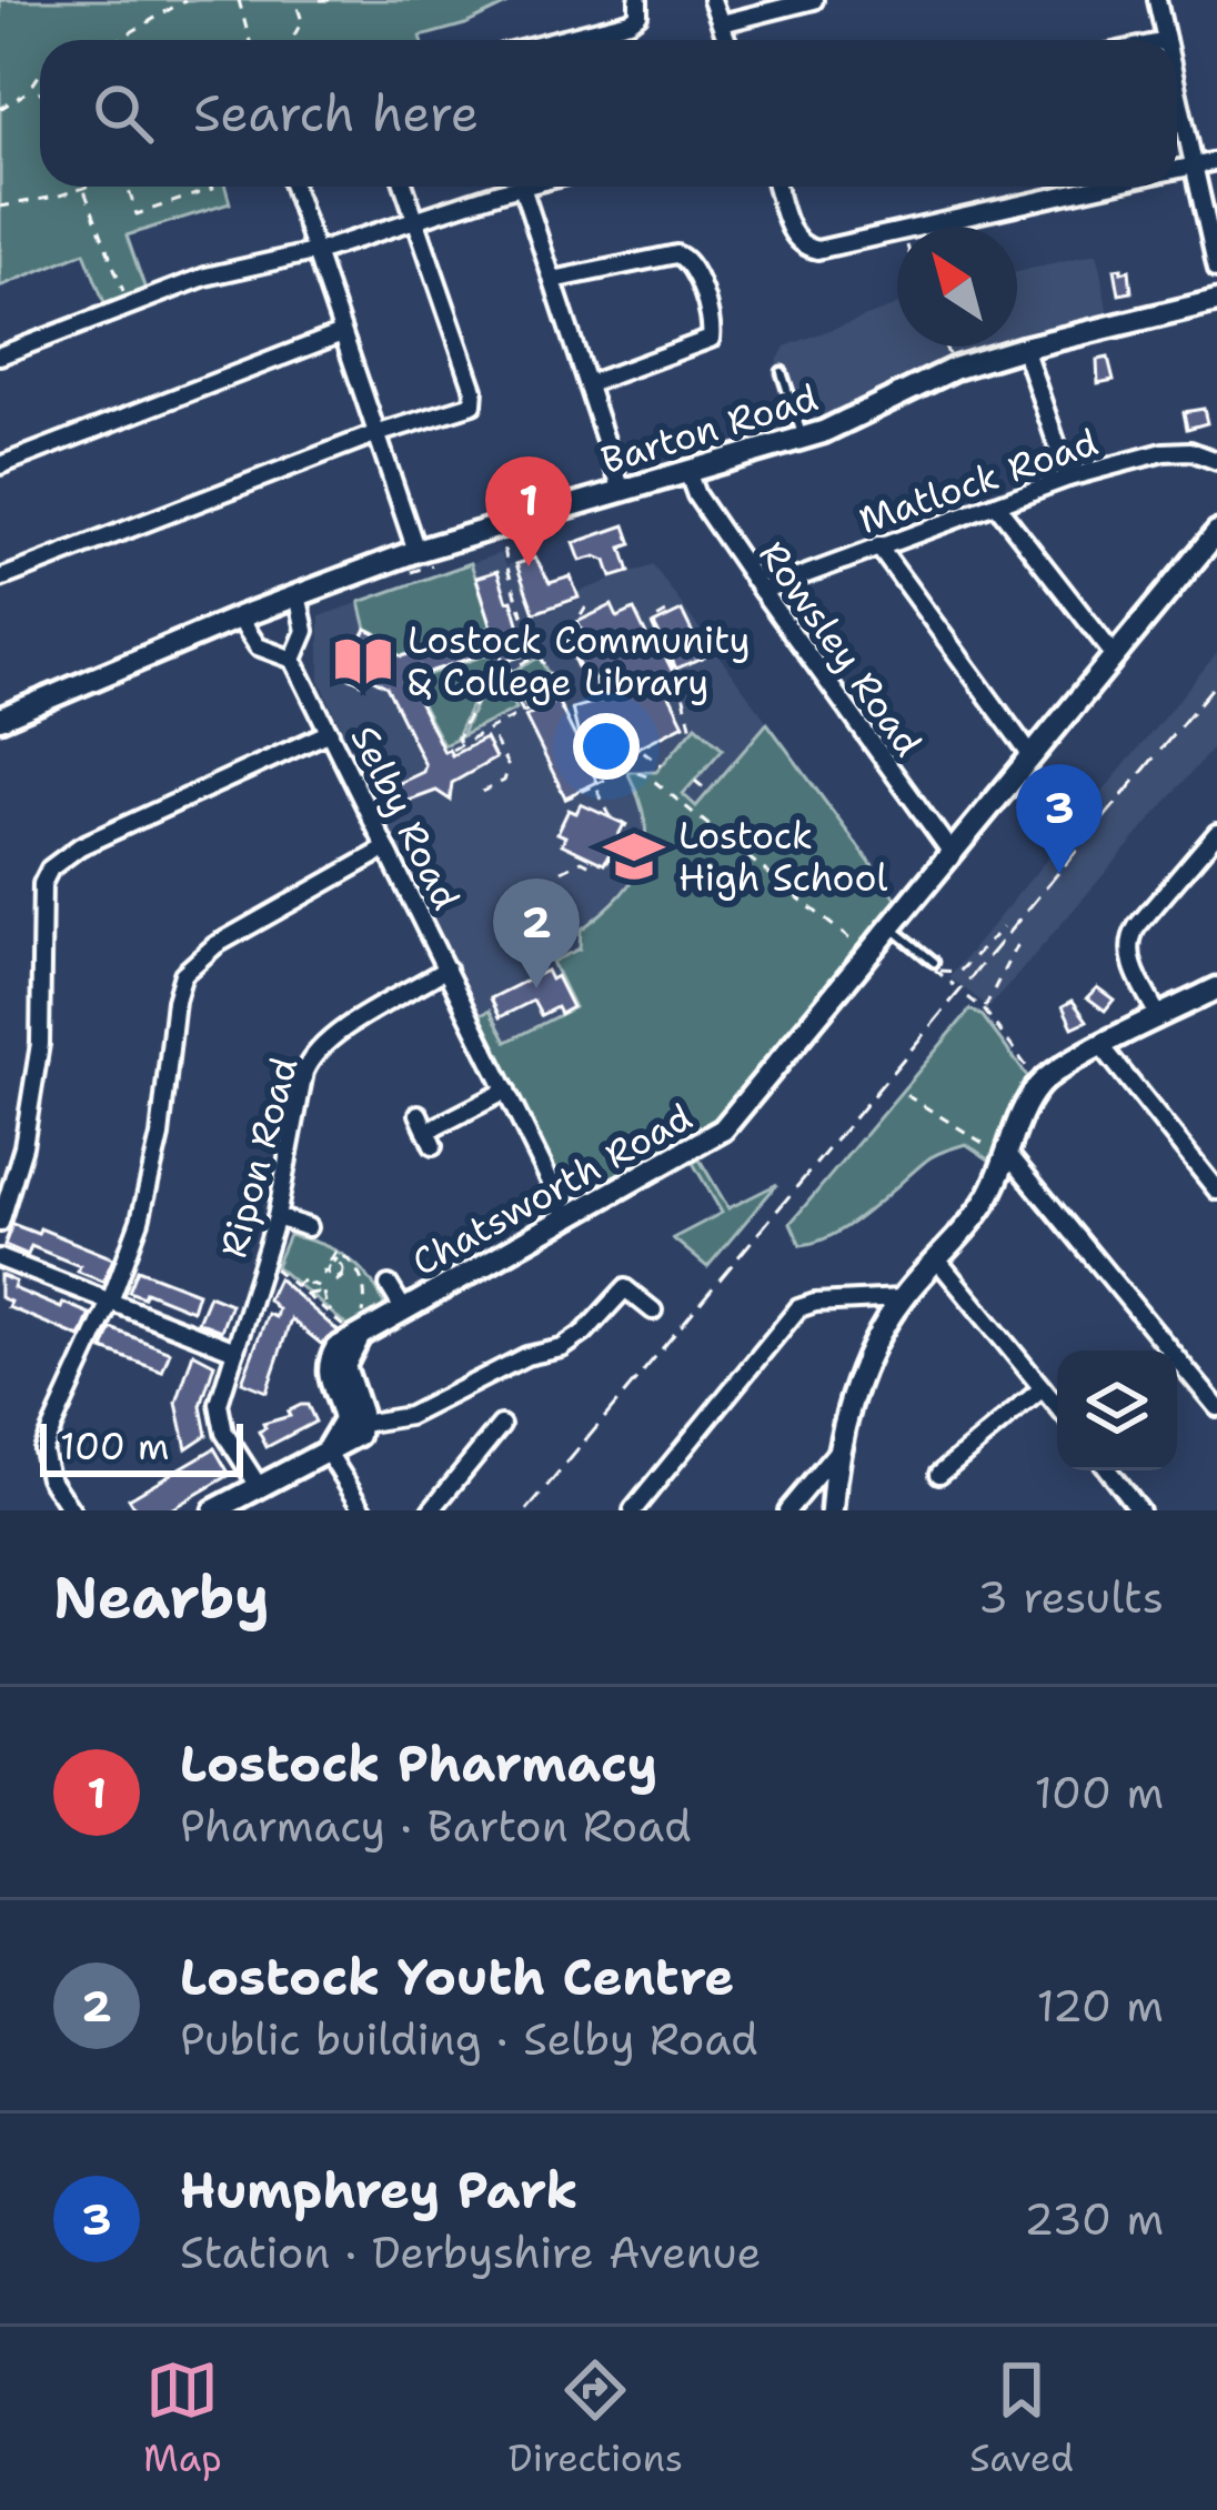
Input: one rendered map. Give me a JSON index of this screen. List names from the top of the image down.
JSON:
{
  "streets": {
    "street": [
      "Barton Road",
      "Matlock Road",
      "Rowsley Road",
      "Selby Road",
      "Ripon Road",
      "Chatsworth Road"
    ]
  },
  "crossings": [
    ["Barton Road", "Rowsley Road"],
    ["Barton Road", "Selby Road"],
    ["Matlock Road", "Rowsley Road"],
    ["Rowsley Road", "Chatsworth Road"],
    ["Selby Road", "Ripon Road"],
    ["Selby Road", "Chatsworth Road"]
  ],
  "places": {
    "library": ["Lostock Community & College Library"],
    "school or university": ["Lostock High School"]
  },
  "scale_bar": "100 m",
  "north": "top left",
  "page": {
    "search": "Search here",
    "pins": ["1", "3", "2"],
    "scale": "100 m",
    "heading": ["Nearby", "3 results"],
    "list": [
      {
        "mark": "1",
        "name": "Lostock Pharmacy",
        "note": "Pharmacy · Barton Road",
        "value": "100 m"
      },
      {
        "mark": "2",
        "name": "Lostock Youth Centre",
        "note": "Public building · Selby Road",
        "value": "120 m"
      },
      {
        "mark": "3",
        "name": "Humphrey Park",
        "note": "Station · Derbyshire Avenue",
        "value": "230 m"
      }
    ],
    "nav": ["Map", "Directions", "Saved"]
  }
}
